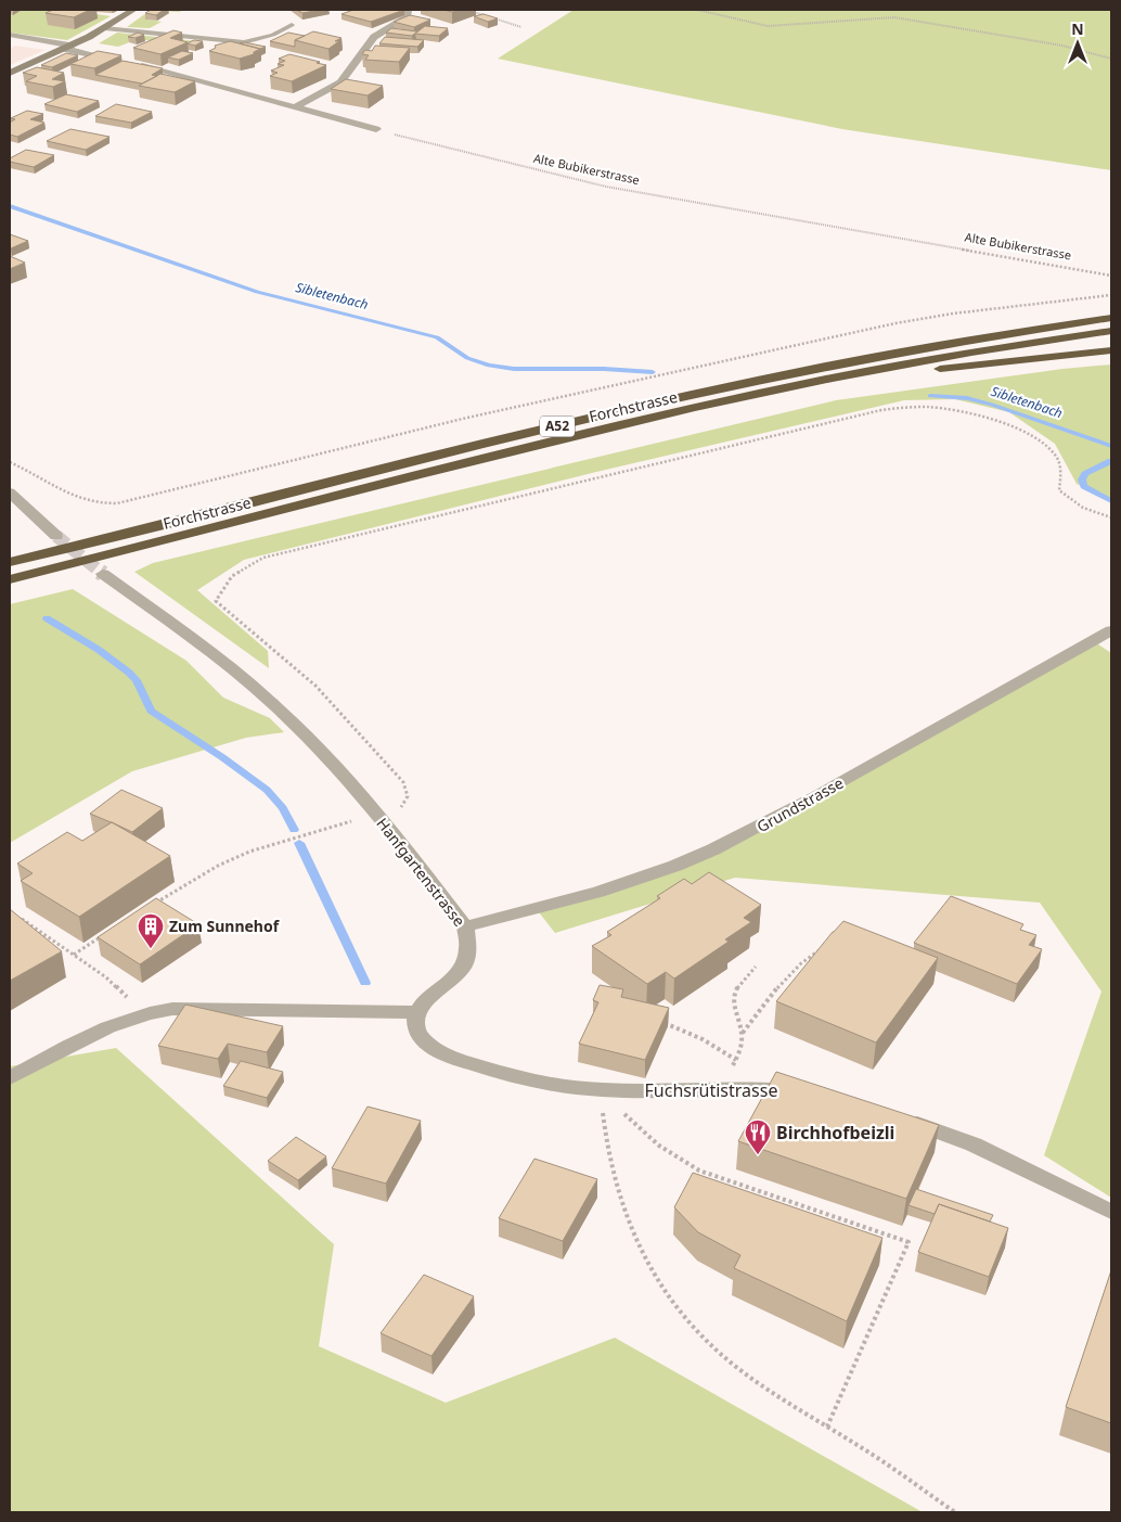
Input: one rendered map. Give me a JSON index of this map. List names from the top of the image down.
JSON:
{
  "streets": {
    "highway": ["Forchstrasse", "A52"],
    "street": ["Grundstrasse", "Hanfgartenstrasse", "Fuchsrütistrasse"],
    "path": ["Alte Bubikerstrasse"]
  },
  "crossings": [
    ["Grundstrasse", "Hanfgartenstrasse"],
    ["Hanfgartenstrasse", "Fuchsrütistrasse"]
  ],
  "water": ["Sibletenbach"],
  "places": {
    "building": ["Zum Sunnehof"],
    "restaurant": ["Birchhofbeizli"]
  },
  "north": "top"
}
